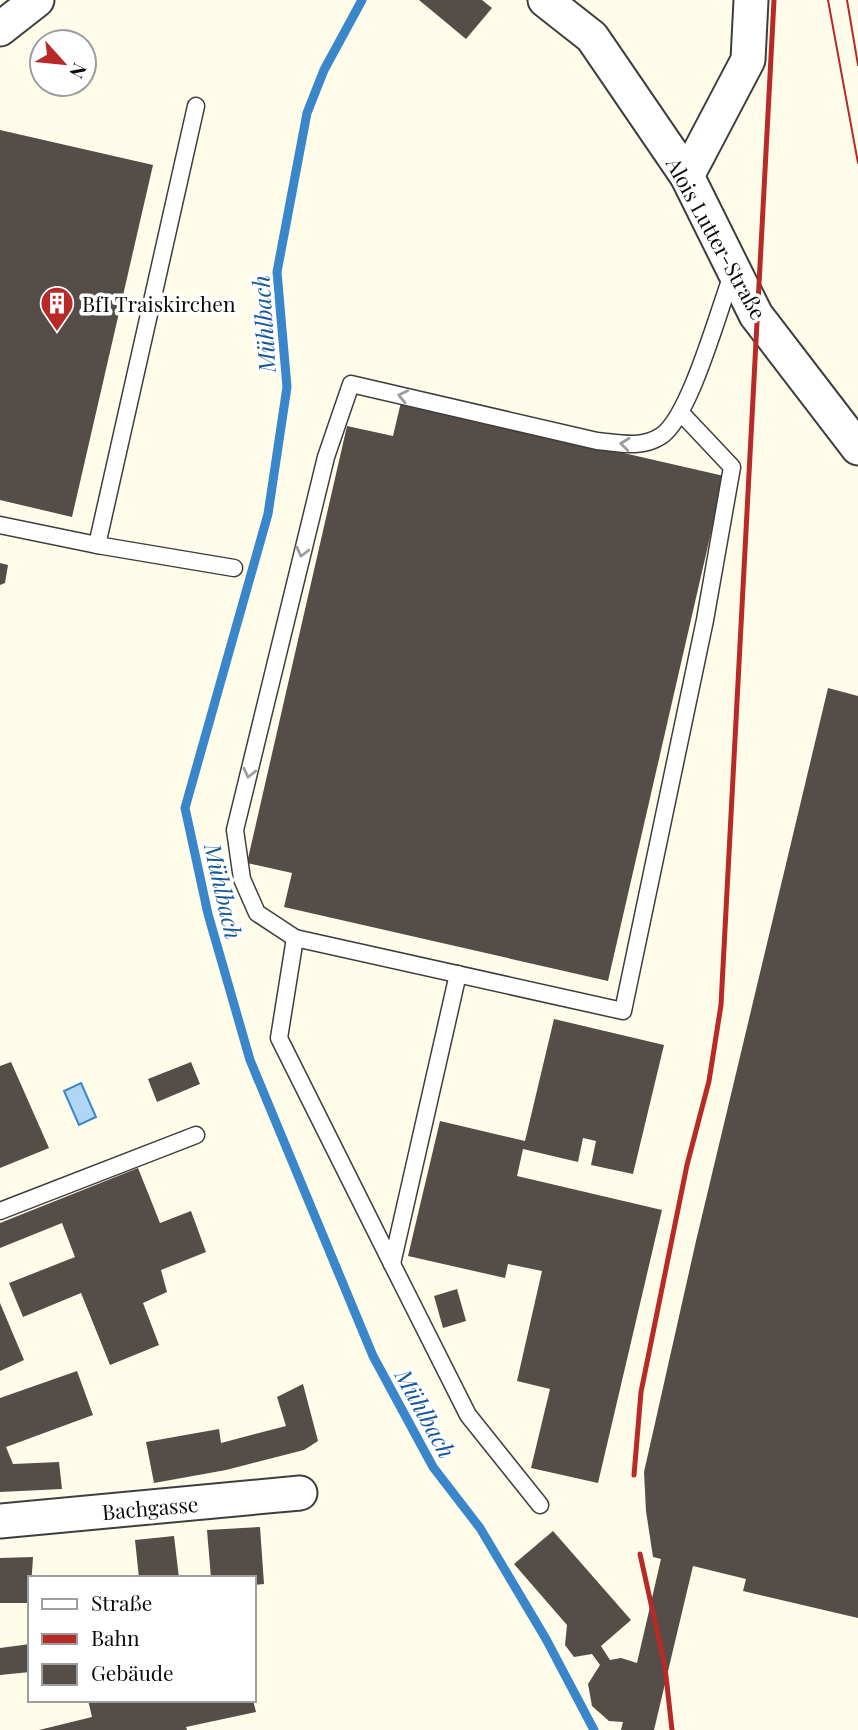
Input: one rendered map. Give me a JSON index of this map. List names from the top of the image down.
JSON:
{
  "streets": {
    "street": ["Alois Lutter-Straße", "Bachgasse"]
  },
  "water": ["Mühlbach"],
  "places": {
    "building": ["BfI Traiskirchen"]
  },
  "legend": ["Straße", "Bahn", "Gebäude"],
  "north": "bottom right"
}
